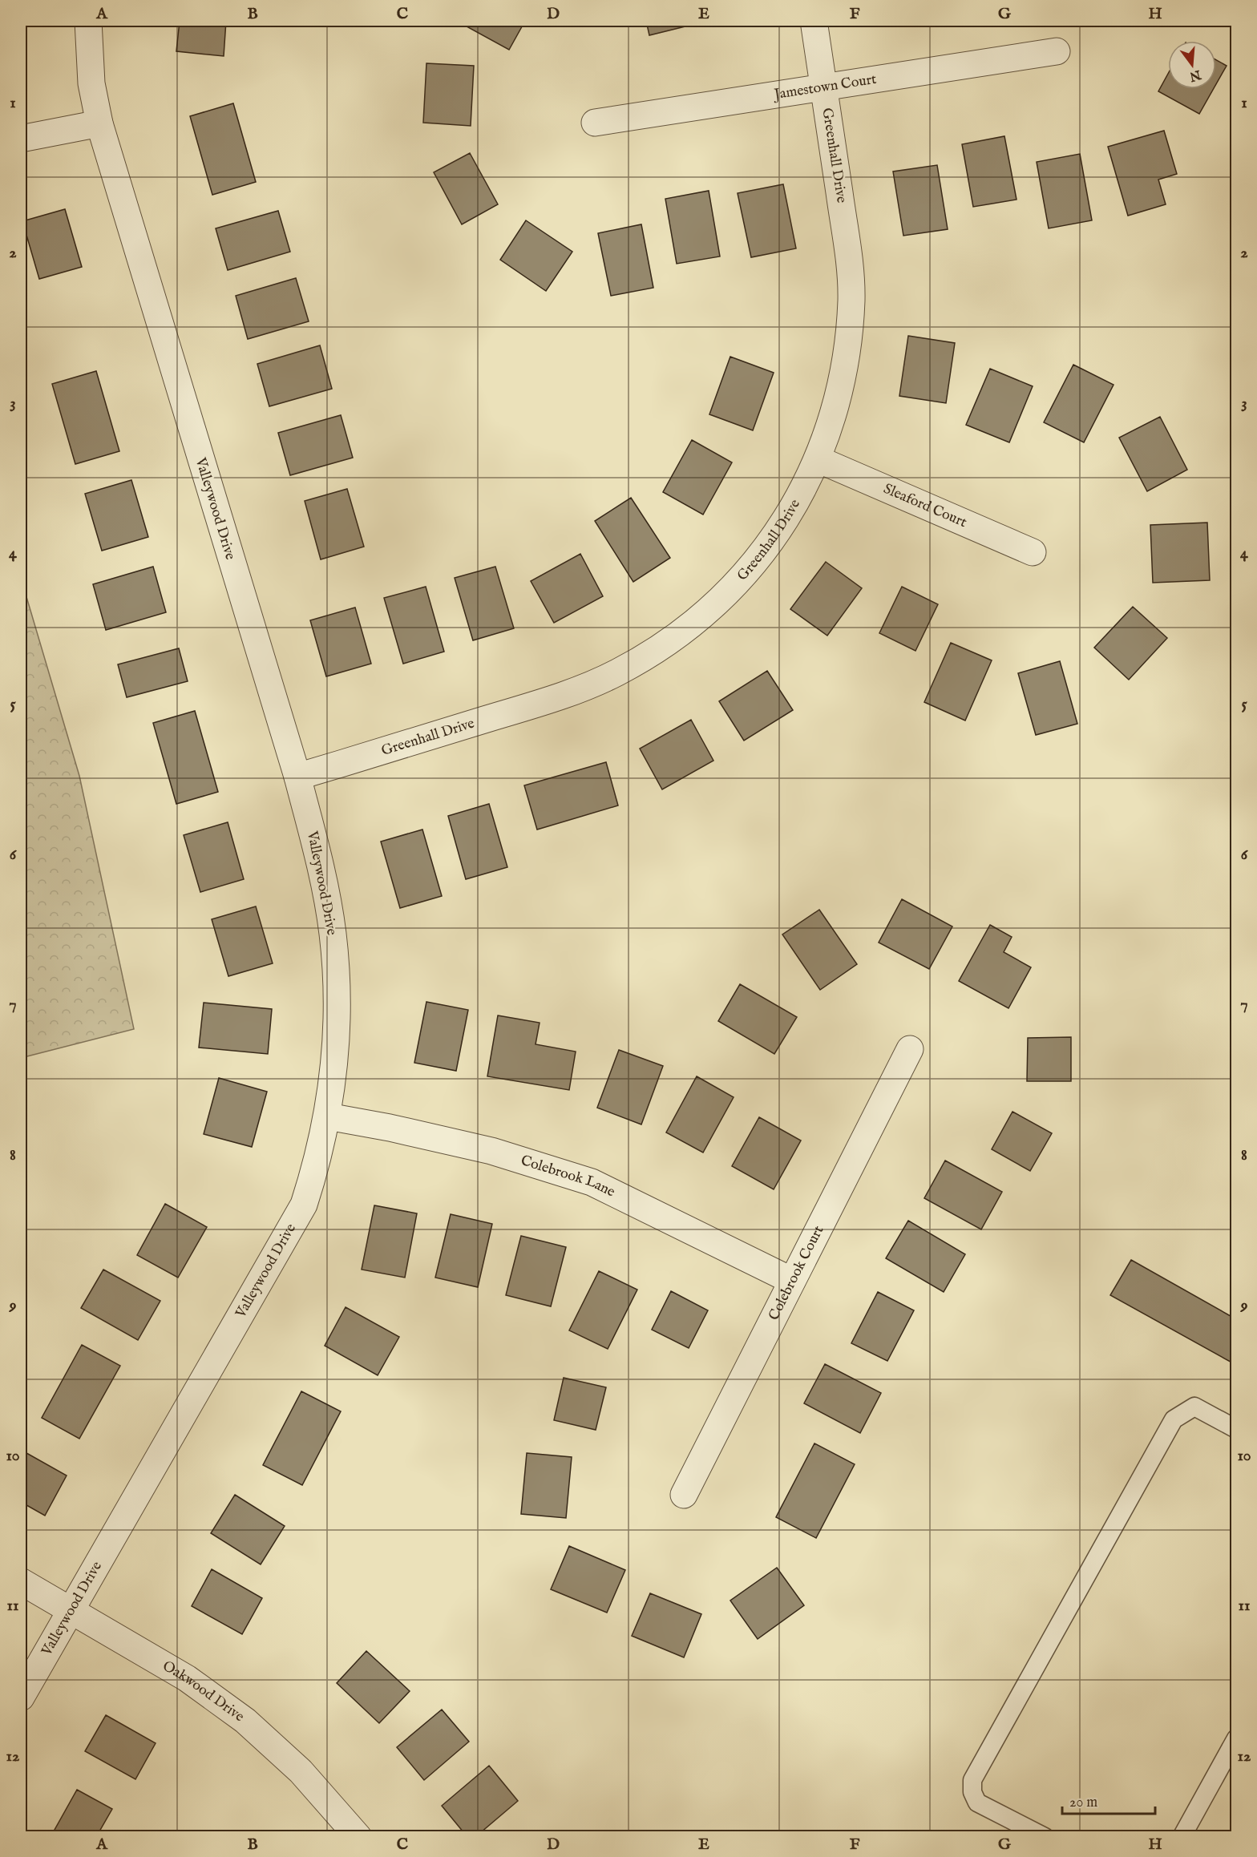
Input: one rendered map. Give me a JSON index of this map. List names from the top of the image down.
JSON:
{
  "streets": {
    "street": [
      "Jamestown Court",
      "Greenhall Drive",
      "Sleaford Court",
      "Valleywood Drive",
      "Colebrook Lane",
      "Colebrook Court",
      "Oakwood Drive"
    ]
  },
  "crossings": [
    ["Jamestown Court", "Greenhall Drive"],
    ["Greenhall Drive", "Sleaford Court"],
    ["Greenhall Drive", "Valleywood Drive"],
    ["Valleywood Drive", "Colebrook Lane"],
    ["Valleywood Drive", "Oakwood Drive"],
    ["Colebrook Lane", "Colebrook Court"]
  ],
  "scale_bar": "20 m",
  "north": "bottom",
  "grid": {
    "columns": [
      "A",
      "B",
      "C",
      "D",
      "E",
      "F",
      "G",
      "H"
    ],
    "rows": [
      "1",
      "2",
      "3",
      "4",
      "5",
      "6",
      "7",
      "8",
      "9",
      "10",
      "11",
      "12"
    ]
  }
}
